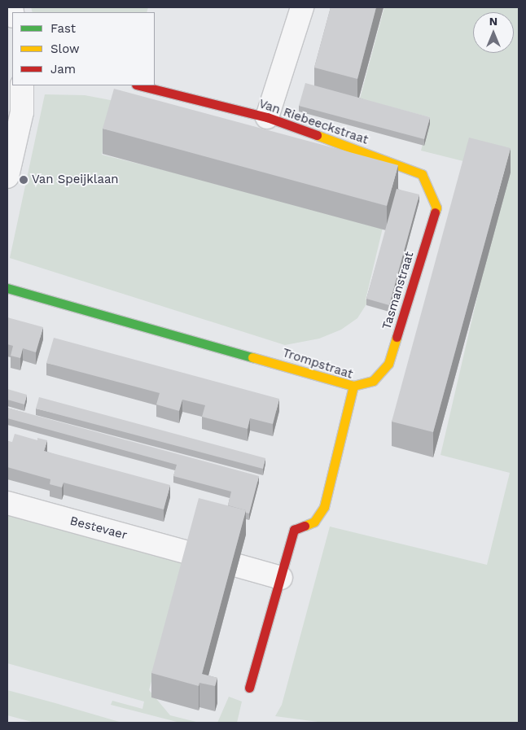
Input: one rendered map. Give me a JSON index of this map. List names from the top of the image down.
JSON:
{
  "streets": {
    "street": [
      "Van Riebeeckstraat",
      "Tasmanstraat",
      "Trompstraat",
      "Bestevaer"
    ]
  },
  "crossings": [
    ["Van Riebeeckstraat", "Tasmanstraat"],
    ["Tasmanstraat", "Trompstraat"]
  ],
  "places": ["Van Speijklaan"],
  "legend": ["Fast", "Slow", "Jam"],
  "north": "top"
}
